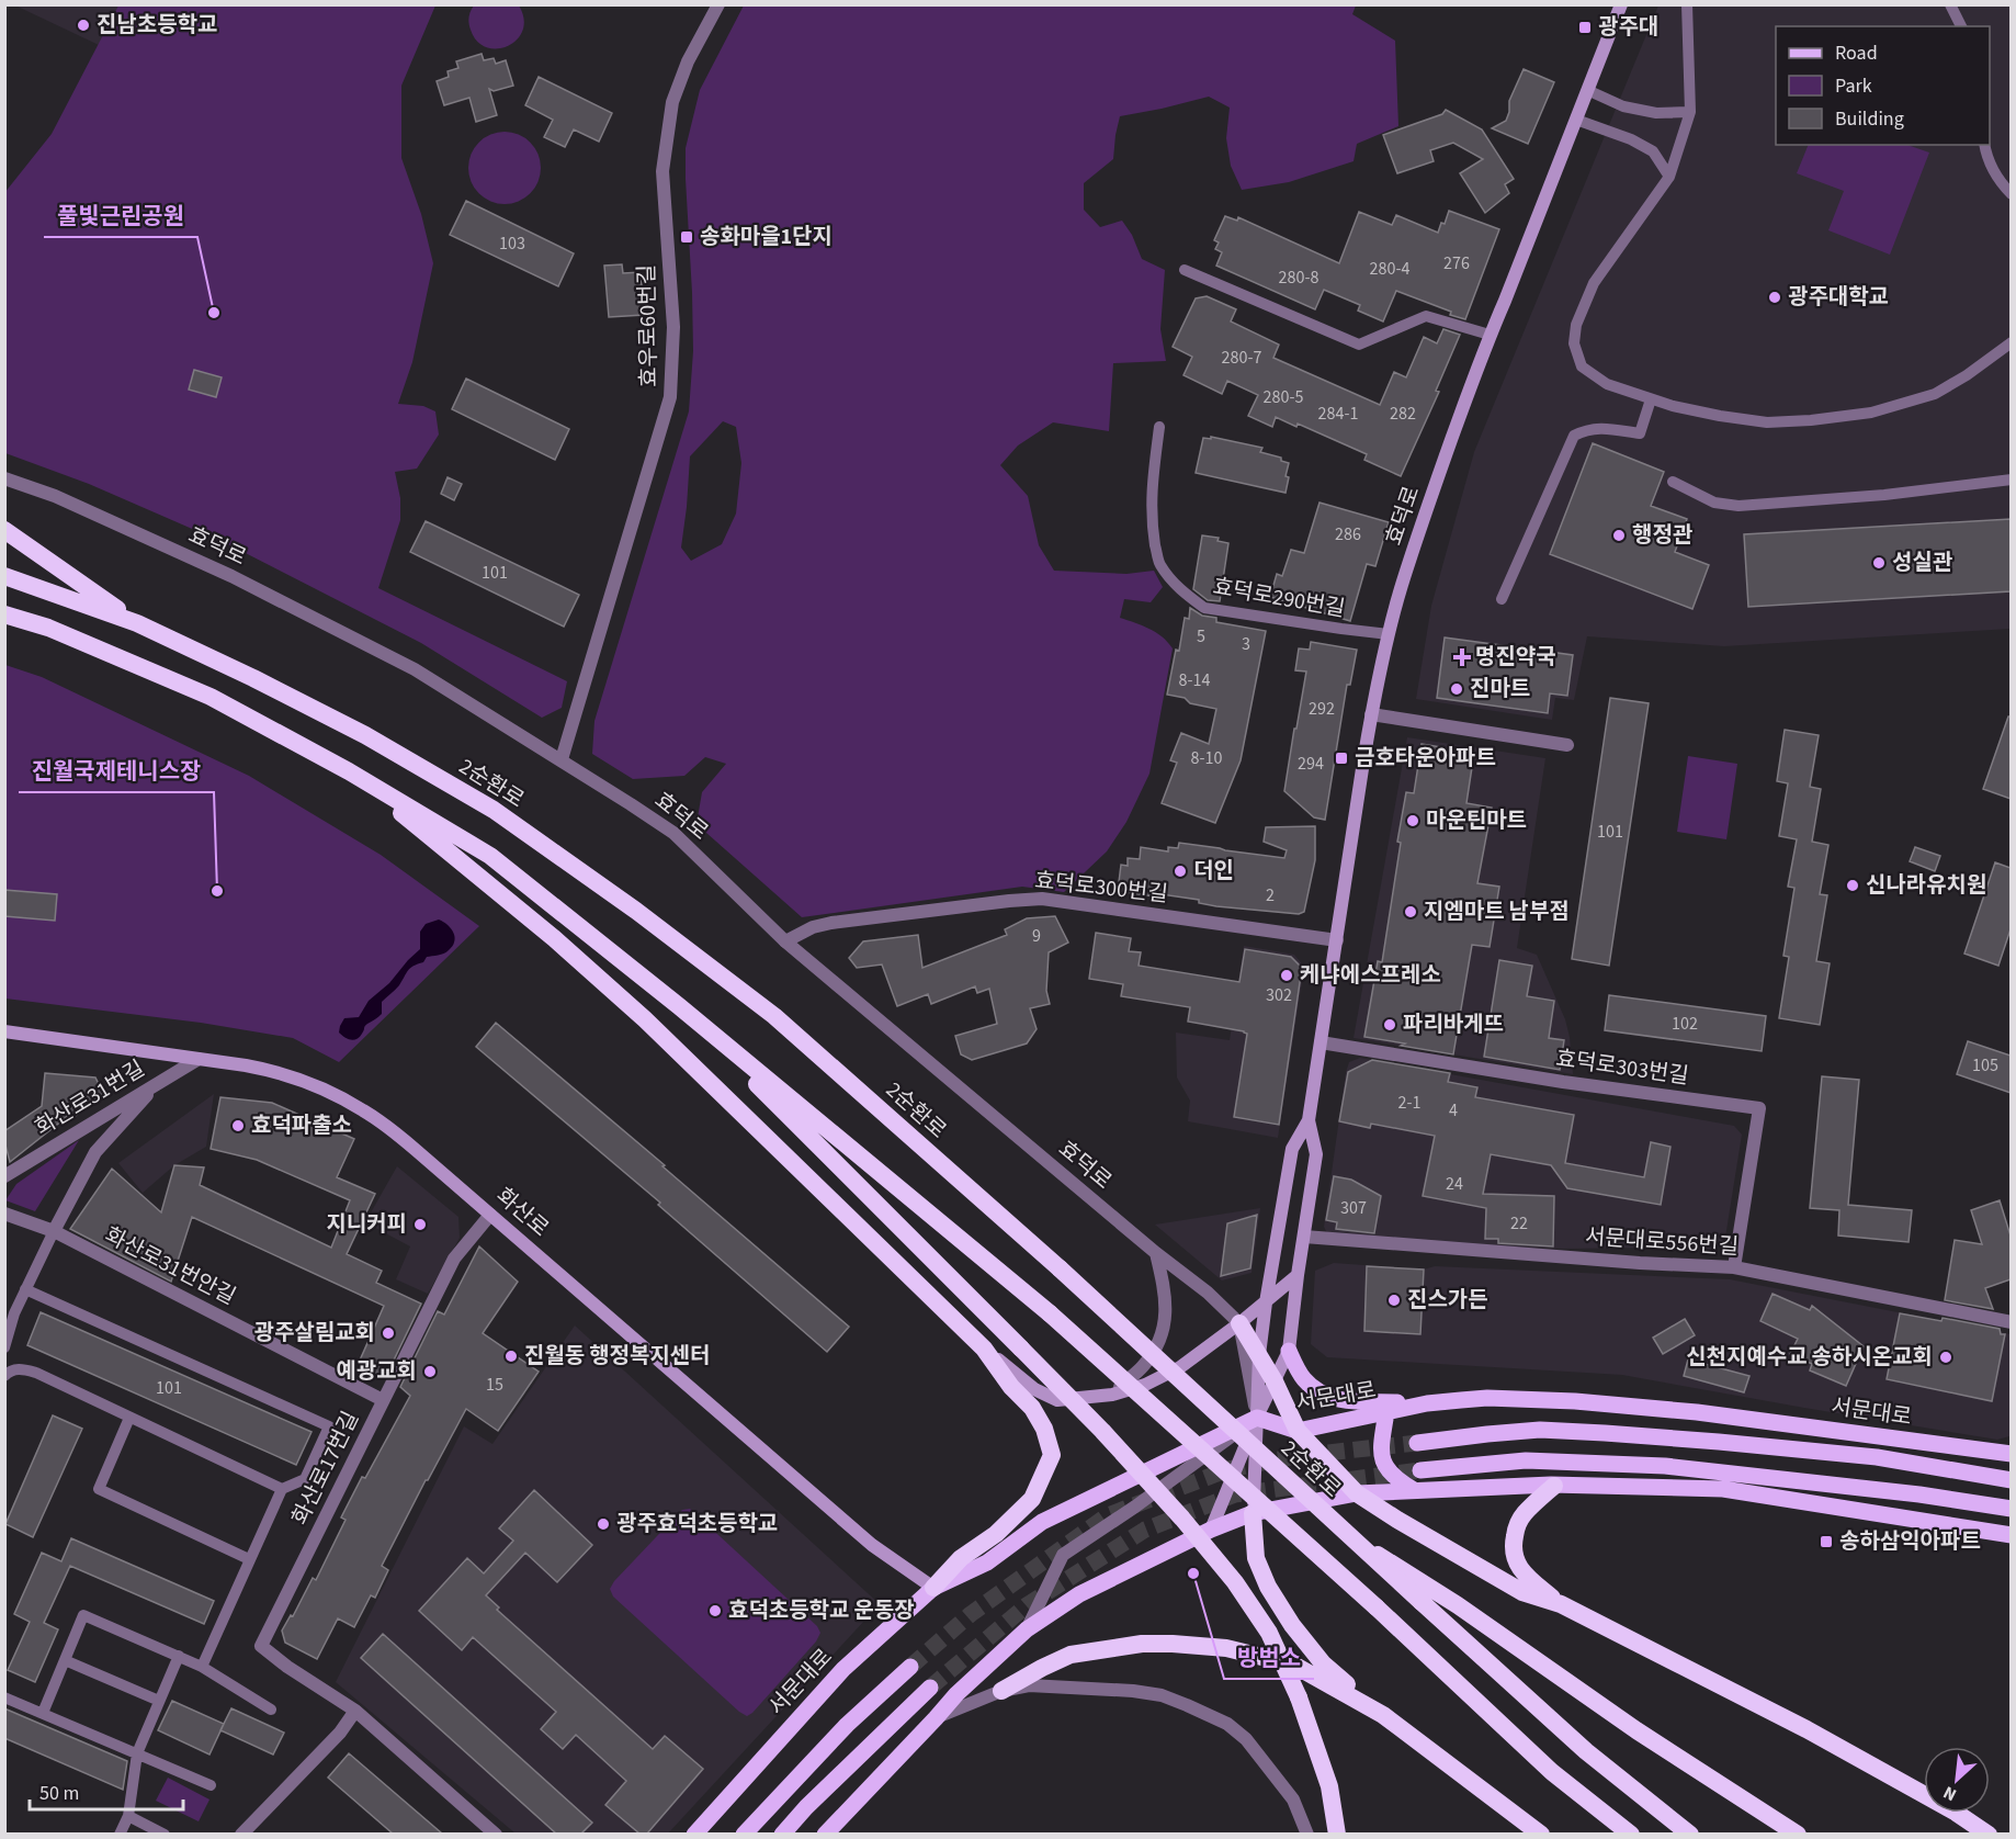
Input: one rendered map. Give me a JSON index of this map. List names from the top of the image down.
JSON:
{
  "streets": {
    "highway": ["2순환로"],
    "main road": ["효덕로", "화산로", "서문대로"],
    "street": [
      "효우로60번길",
      "효덕로300번길",
      "효덕로303번길",
      "화산로31번길",
      "서문대로556번길",
      "화산로31번안길",
      "화산로17번길"
    ],
    "lane": ["효덕로290번길"]
  },
  "crossings": [
    ["효우로60번길", "효덕로"],
    ["효덕로", "효덕로290번길"],
    ["효덕로", "효덕로300번길"],
    ["효덕로", "효덕로303번길"],
    ["효덕로", "서문대로556번길"],
    ["효덕로", "서문대로"],
    ["효덕로303번길", "서문대로556번길"],
    ["화산로31번길", "화산로"],
    ["화산로", "서문대로"],
    ["화산로", "화산로17번길"],
    ["화산로31번안길", "화산로17번길"]
  ],
  "places": {
    "other": [
      "진남초등학교",
      "광주대학교",
      "풀빛근린공원",
      "행정관",
      "성실관",
      "진마트",
      "마운틴마트",
      "더인",
      "신나라유치원",
      "진월국제테니스장",
      "지엠마트 남부점",
      "케냐에스프레소",
      "파리바게뜨",
      "효덕파출소",
      "지니커피",
      "진스가든",
      "광주살림교회",
      "진월동 행정복지센터",
      "신천지예수교 송하시온교회",
      "예광교회",
      "광주효덕초등학교",
      "방범소",
      "효덕초등학교 운동장"
    ],
    "transit": [
      "광주대",
      "송화마을1단지",
      "금호타운아파트",
      "송하삼익아파트"
    ],
    "health": ["명진약국"]
  },
  "house_numbers": [
    "103",
    "276",
    "280-4",
    "280-8",
    "280-7",
    "280-5",
    "284-1",
    "282",
    "286",
    "101",
    "5",
    "3",
    "8-14",
    "292",
    "8-10",
    "294",
    "101",
    "2",
    "9",
    "302",
    "102",
    "105",
    "2-1",
    "4",
    "24",
    "307",
    "22",
    "15",
    "101"
  ],
  "legend": ["Road", "Park", "Building"],
  "scale_bar": "50 m",
  "north": "bottom left"
}
